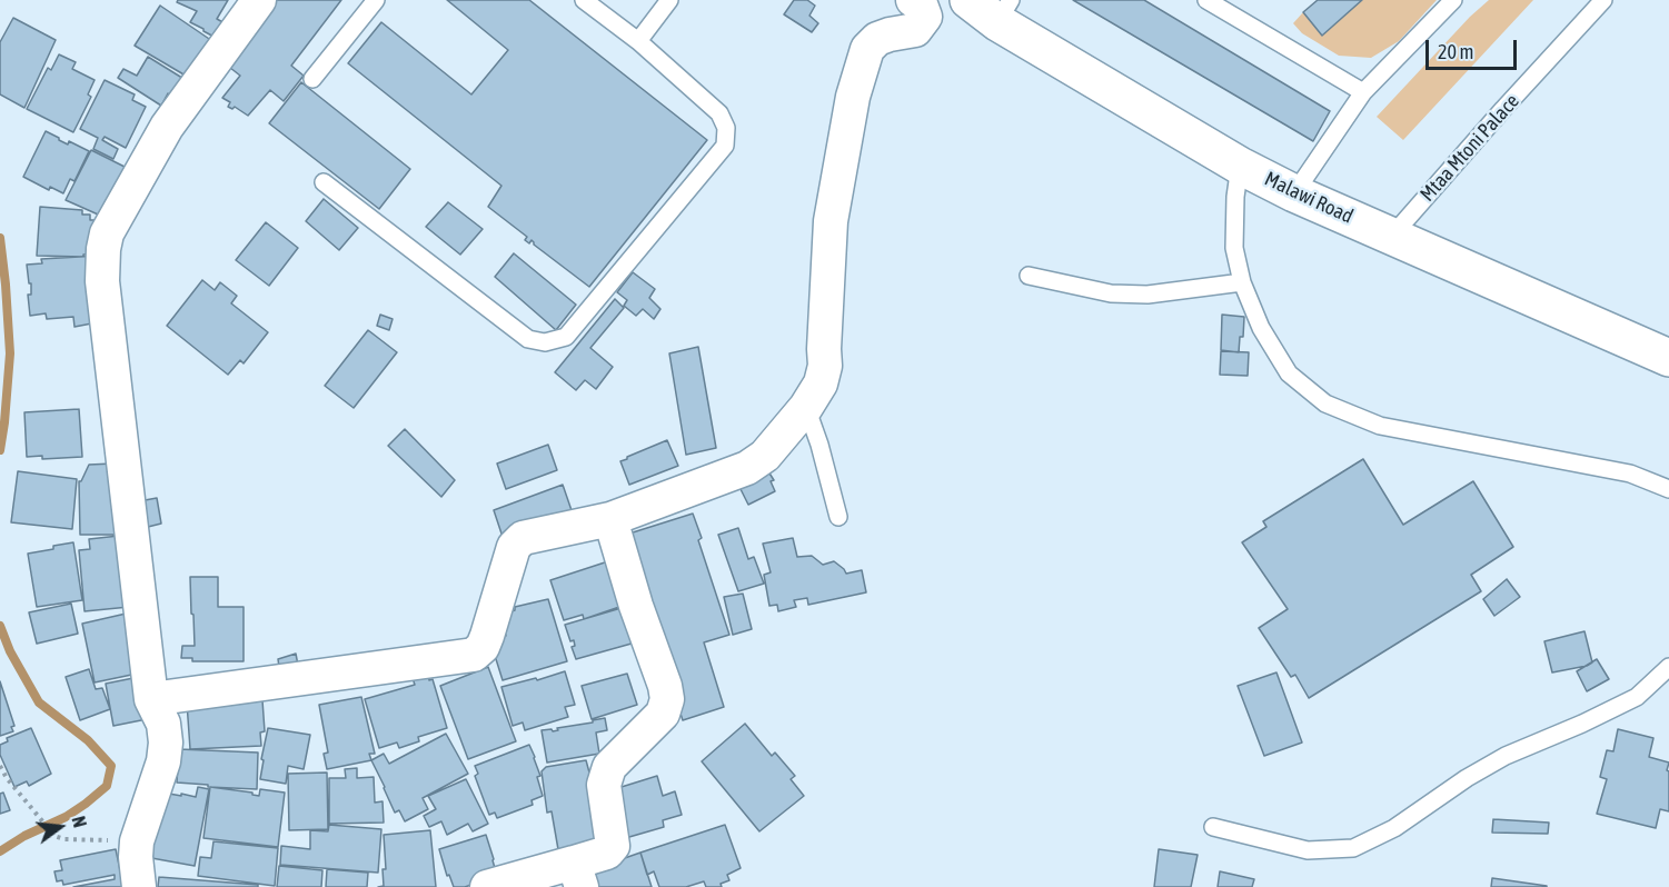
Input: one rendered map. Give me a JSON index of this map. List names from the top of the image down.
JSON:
{
  "streets": {
    "main road": ["Malawi Road"],
    "lane": ["Mtaa Mtoni Palace"]
  },
  "crossings": [
    ["Mtaa Mtoni Palace", "Malawi Road"]
  ],
  "scale_bar": "20 m",
  "north": "right"
}
